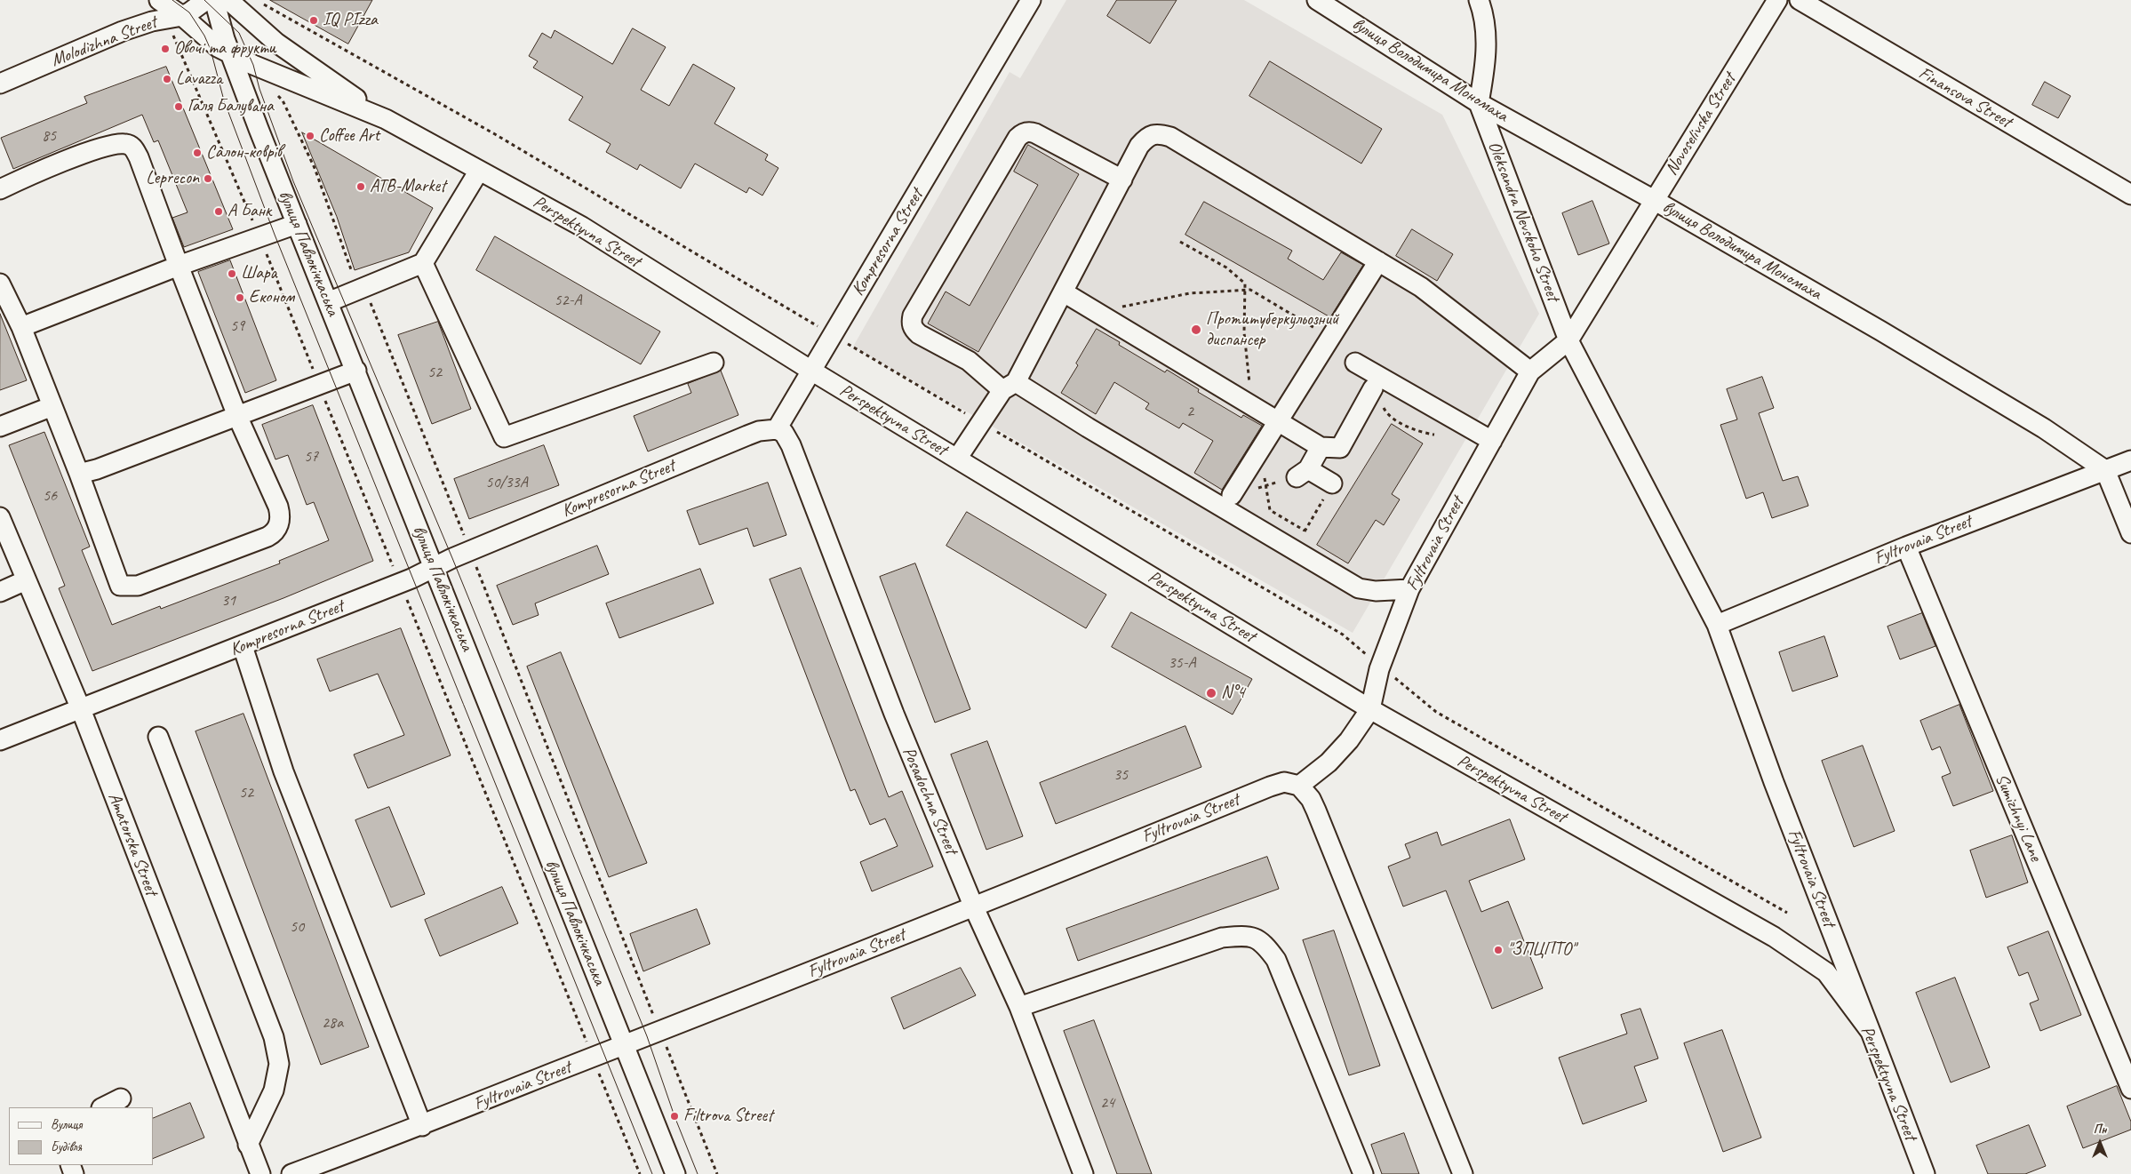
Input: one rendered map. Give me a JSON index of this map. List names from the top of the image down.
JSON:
{
  "streets": {
    "street": [
      "Molodizhna Street",
      "вулиця Володимира Мономаха",
      "Finansova Street",
      "Novoselivska Street",
      "Oleksandra Nevskoho Street",
      "Perspektyvna Street",
      "Kompresorna Street",
      "вулиця Павлокічкаська",
      "Fyltrovaia Street",
      "Posadochna Street",
      "Sumizhnyi Lane",
      "Amatorska Street"
    ]
  },
  "crossings": [
    ["Molodizhna Street", "Perspektyvna Street"],
    ["вулиця Володимира Мономаха", "Novoselivska Street"],
    ["вулиця Володимира Мономаха", "Oleksandra Nevskoho Street"],
    ["вулиця Володимира Мономаха", "Fyltrovaia Street"],
    ["Novoselivska Street", "Oleksandra Nevskoho Street"],
    ["Novoselivska Street", "Fyltrovaia Street"],
    ["Oleksandra Nevskoho Street", "Fyltrovaia Street"],
    ["Perspektyvna Street", "Kompresorna Street"],
    ["Perspektyvna Street", "вулиця Павлокічкаська"],
    ["Perspektyvna Street", "Fyltrovaia Street"],
    ["Kompresorna Street", "вулиця Павлокічкаська"],
    ["Kompresorna Street", "Posadochna Street"],
    ["Kompresorna Street", "Amatorska Street"],
    ["вулиця Павлокічкаська", "Fyltrovaia Street"],
    ["Fyltrovaia Street", "Posadochna Street"],
    ["Fyltrovaia Street", "Sumizhnyi Lane"]
  ],
  "places": [
    "IQ PIzza",
    "Овочі та фрукти",
    "Lavazza",
    "Галя Балувана",
    "Coffee Art",
    "Салон-коврів",
    "Leprecon",
    "ATB-Market",
    "А Банк",
    "Шара",
    "Економ",
    "Протитуберкульозний диспансер",
    "N°4",
    "\"ЗПЦПТО\"",
    "Filtrova Street"
  ],
  "house_numbers": [
    "85",
    "52-А",
    "59",
    "52",
    "2",
    "57",
    "50/33А",
    "56",
    "31",
    "35-А",
    "35",
    "52",
    "50",
    "28а",
    "24"
  ],
  "legend": ["Вулиця", "Будівля"],
  "north": "top"
}
